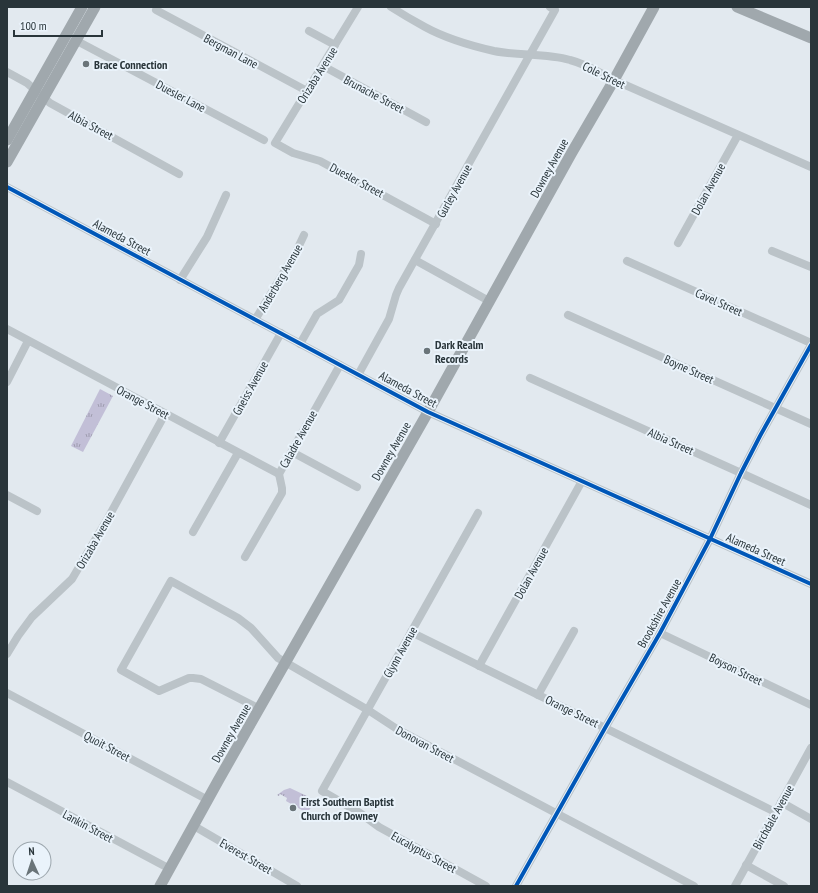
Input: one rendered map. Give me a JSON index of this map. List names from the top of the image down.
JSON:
{
  "streets": {
    "main road": ["Downey Avenue"],
    "street": [
      "Bergman Lane",
      "Orizaba Avenue",
      "Cole Street",
      "Brunache Street",
      "Duesler Lane",
      "Albia Street",
      "Duesler Street",
      "Dolan Avenue",
      "Gurley Avenue",
      "Alameda Street",
      "Anderberg Avenue",
      "Cavel Street",
      "Boyne Street",
      "Gneiss Avenue",
      "Orange Street",
      "Caladre Avenue",
      "Brookshire Avenue",
      "Glynn Avenue",
      "Boyson Street",
      "Donovan Street",
      "Quoit Street",
      "Birchdale Avenue",
      "Lankin Street",
      "Eucalyptus Street",
      "Everest Street"
    ]
  },
  "crossings": [
    ["Bergman Lane", "Orizaba Avenue"],
    ["Orizaba Avenue", "Brunache Street"],
    ["Orizaba Avenue", "Duesler Street"],
    ["Orizaba Avenue", "Orange Street"],
    ["Cole Street", "Downey Avenue"],
    ["Cole Street", "Dolan Avenue"],
    ["Cole Street", "Gurley Avenue"],
    ["Albia Street", "Brookshire Avenue"],
    ["Downey Avenue", "Alameda Street"],
    ["Downey Avenue", "Donovan Street"],
    ["Downey Avenue", "Quoit Street"],
    ["Downey Avenue", "Lankin Street"],
    ["Downey Avenue", "Everest Street"],
    ["Duesler Street", "Gurley Avenue"],
    ["Dolan Avenue", "Alameda Street"],
    ["Dolan Avenue", "Orange Street"],
    ["Gurley Avenue", "Alameda Street"],
    ["Alameda Street", "Anderberg Avenue"],
    ["Alameda Street", "Gneiss Avenue"],
    ["Alameda Street", "Caladre Avenue"],
    ["Alameda Street", "Brookshire Avenue"],
    ["Cavel Street", "Brookshire Avenue"],
    ["Boyne Street", "Brookshire Avenue"],
    ["Gneiss Avenue", "Orange Street"],
    ["Orange Street", "Caladre Avenue"],
    ["Orange Street", "Brookshire Avenue"],
    ["Orange Street", "Glynn Avenue"],
    ["Orange Street", "Birchdale Avenue"],
    ["Brookshire Avenue", "Boyson Street"],
    ["Brookshire Avenue", "Donovan Street"],
    ["Glynn Avenue", "Donovan Street"],
    ["Glynn Avenue", "Eucalyptus Street"]
  ],
  "places": ["Brace Connection", "Dark Realm Records", "First Southern Baptist Church of Downey"],
  "scale_bar": "100 m",
  "north": "top"
}
